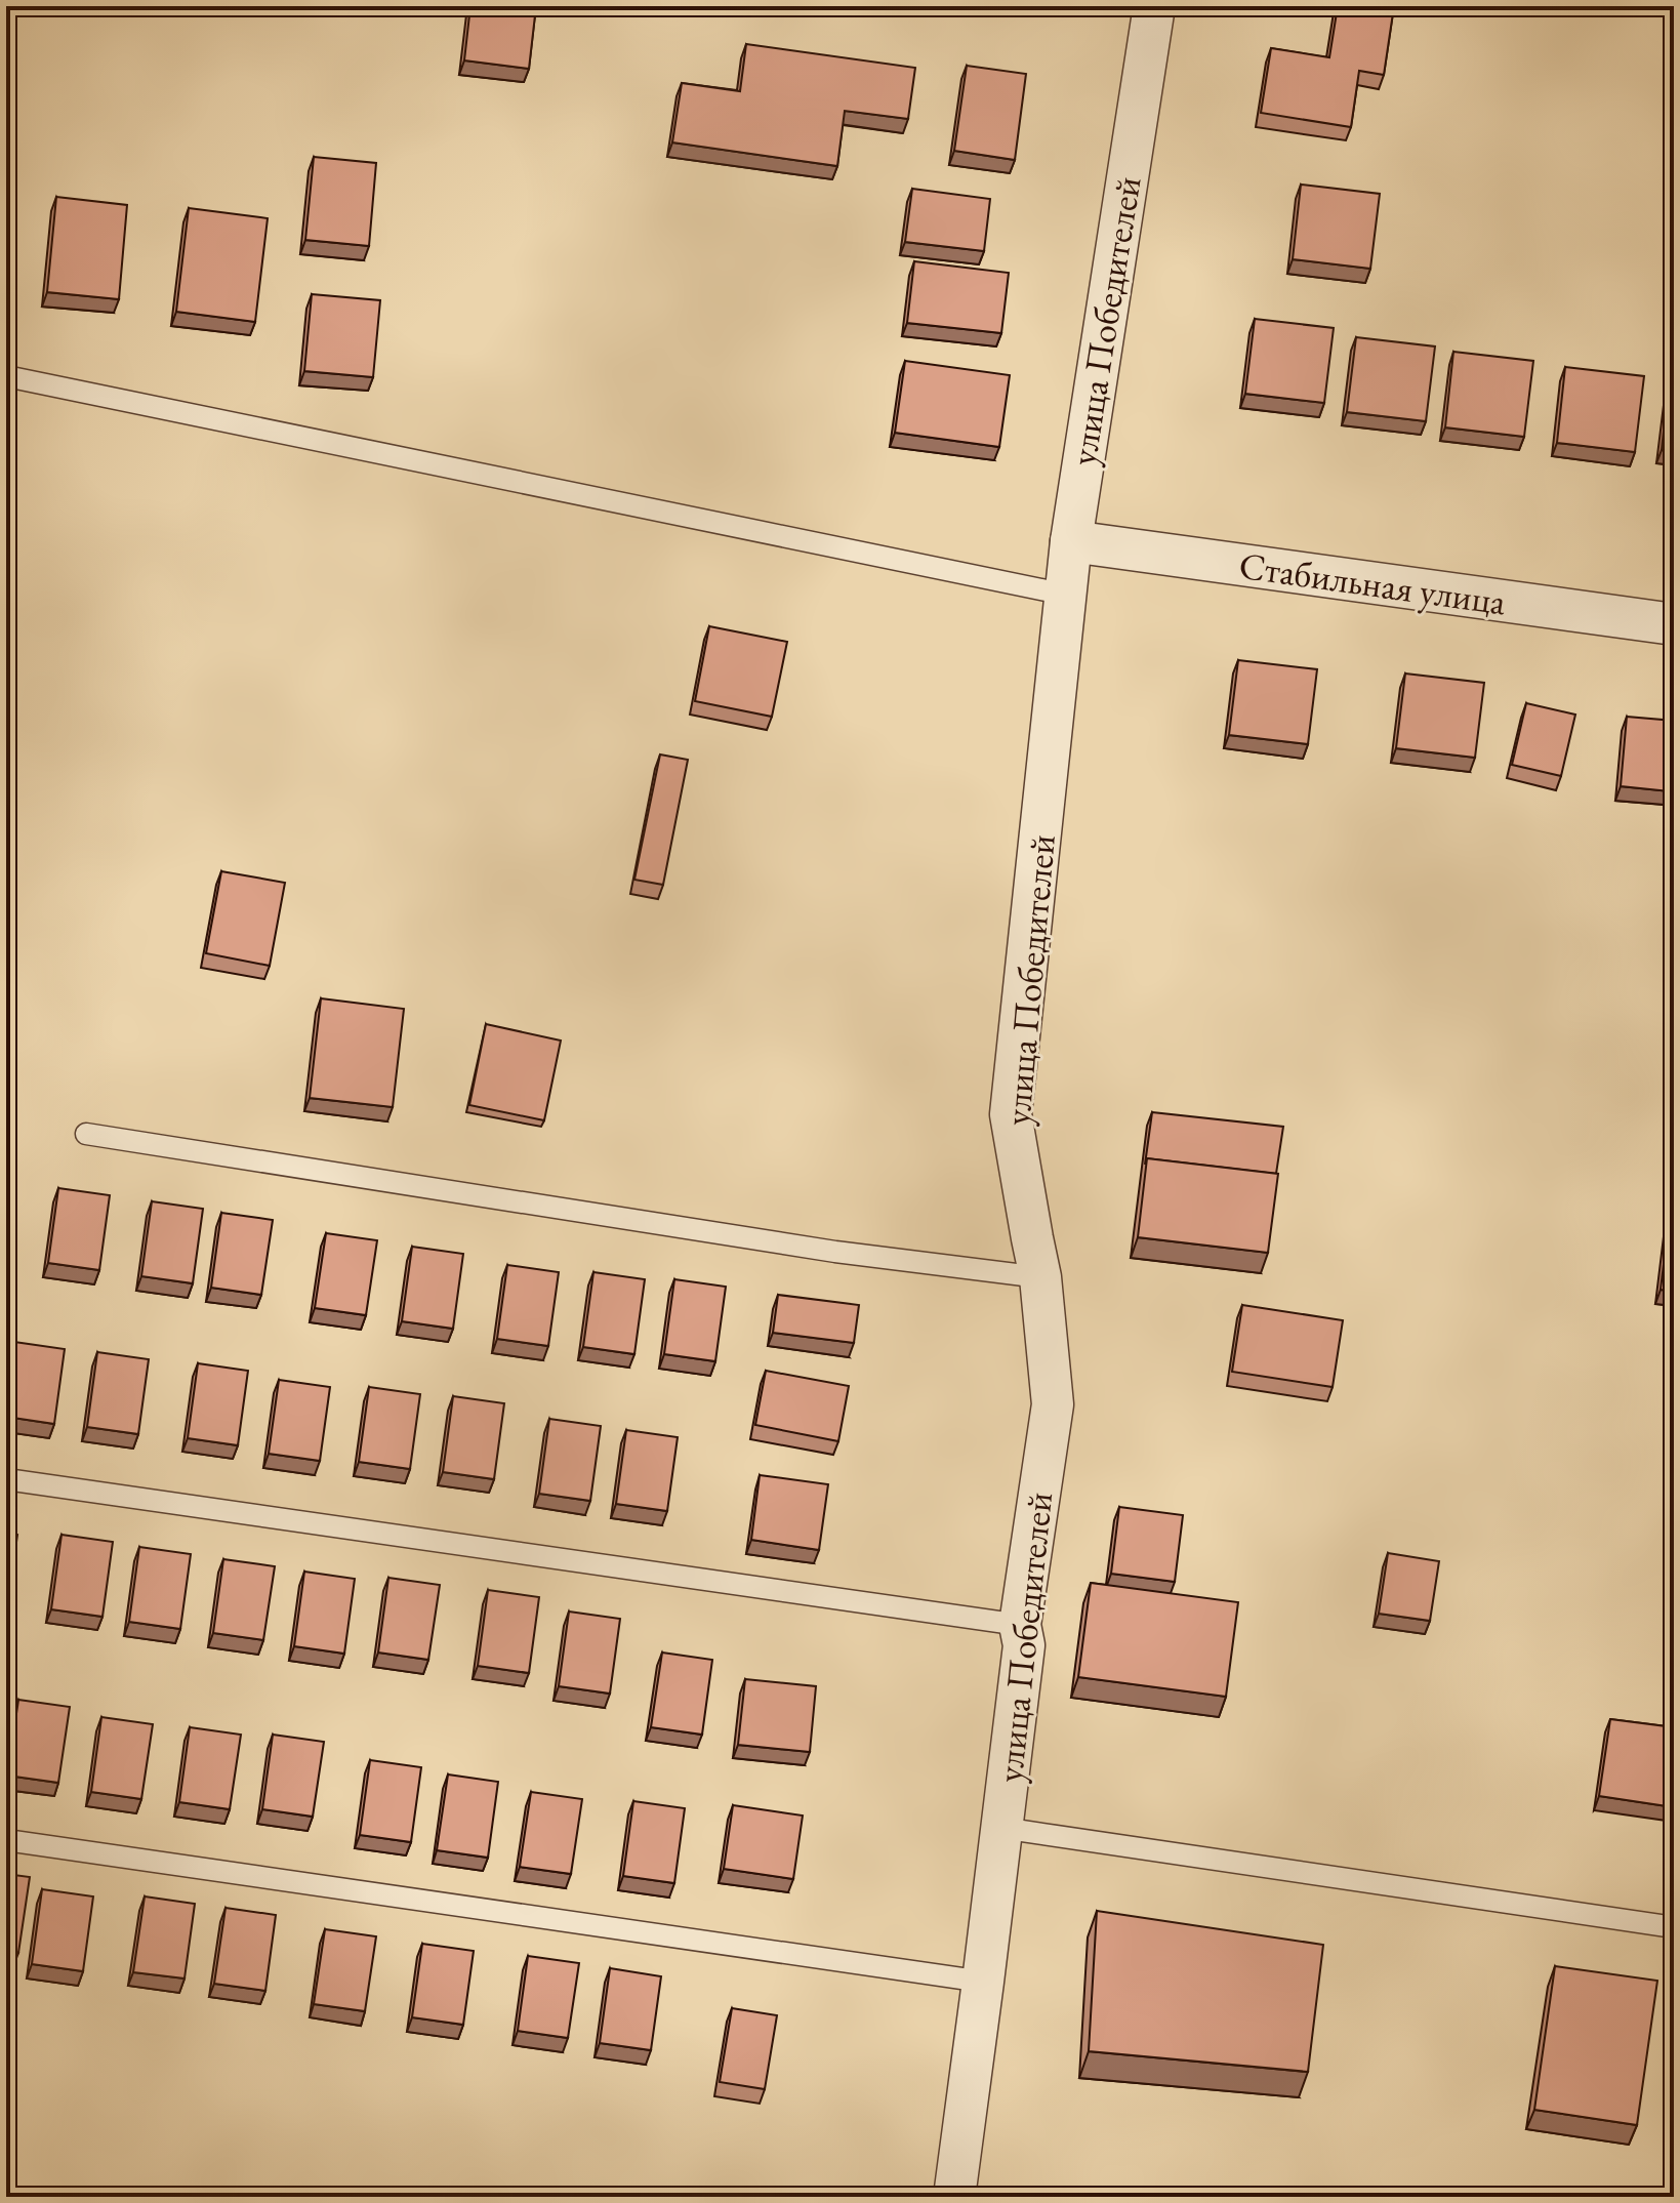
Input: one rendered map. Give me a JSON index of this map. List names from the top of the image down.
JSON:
{
  "streets": {
    "street": ["улица Победителей", "Стабильная улица"]
  },
  "crossings": [
    ["улица Победителей", "Стабильная улица"]
  ]
}
